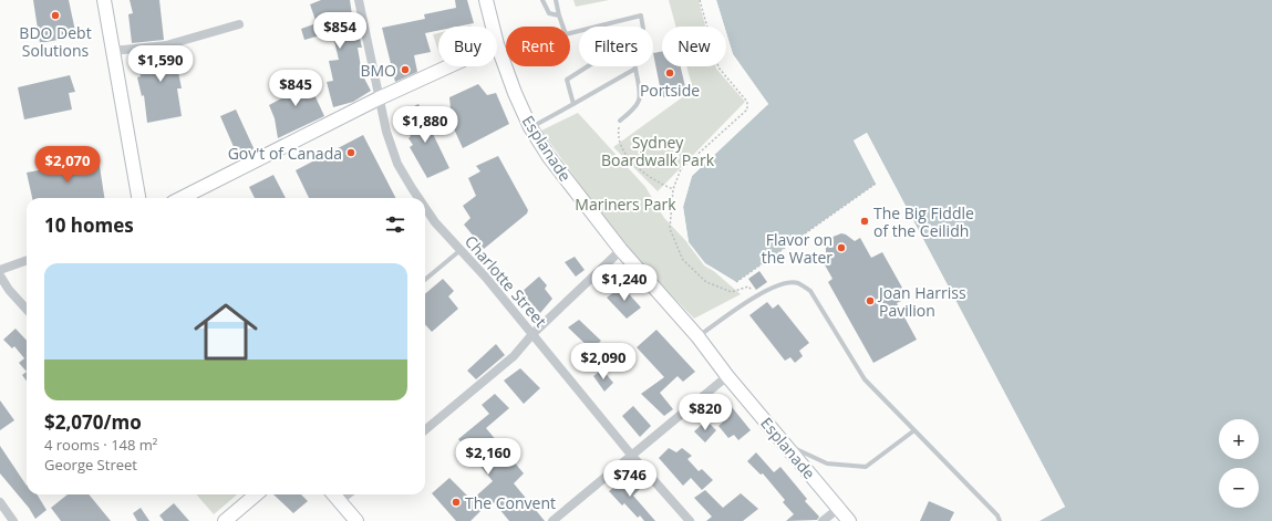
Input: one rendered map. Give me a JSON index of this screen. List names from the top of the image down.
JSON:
{
  "streets": {
    "street": ["Esplanade", "Charlotte Street"]
  },
  "parks": ["Sydney Boardwalk Park", "Mariners Park"],
  "places": [
    "BDO Debt Solutions",
    "BMO",
    "Portside",
    "Gov't of Canada",
    "The Big Fiddle of the Ceilidh",
    "Flavor on the Water",
    "Joan Harriss Pavilion",
    "The Convent"
  ],
  "page": {
    "price": [
      "$854",
      "$1,590",
      "$845",
      "$1,880",
      "$2,070",
      "$1,240",
      "$2,090",
      "$820",
      "$2,160",
      "$746"
    ],
    "chip": [
      "Buy",
      "Rent",
      "Filters",
      "New"
    ],
    "heading": "10 homes",
    "list": [
      {
        "name": "$2,070/mo",
        "note": "4 rooms · 148 m² · George Street"
      }
    ],
    "map_buttons": ["+", "−"]
  }
}
